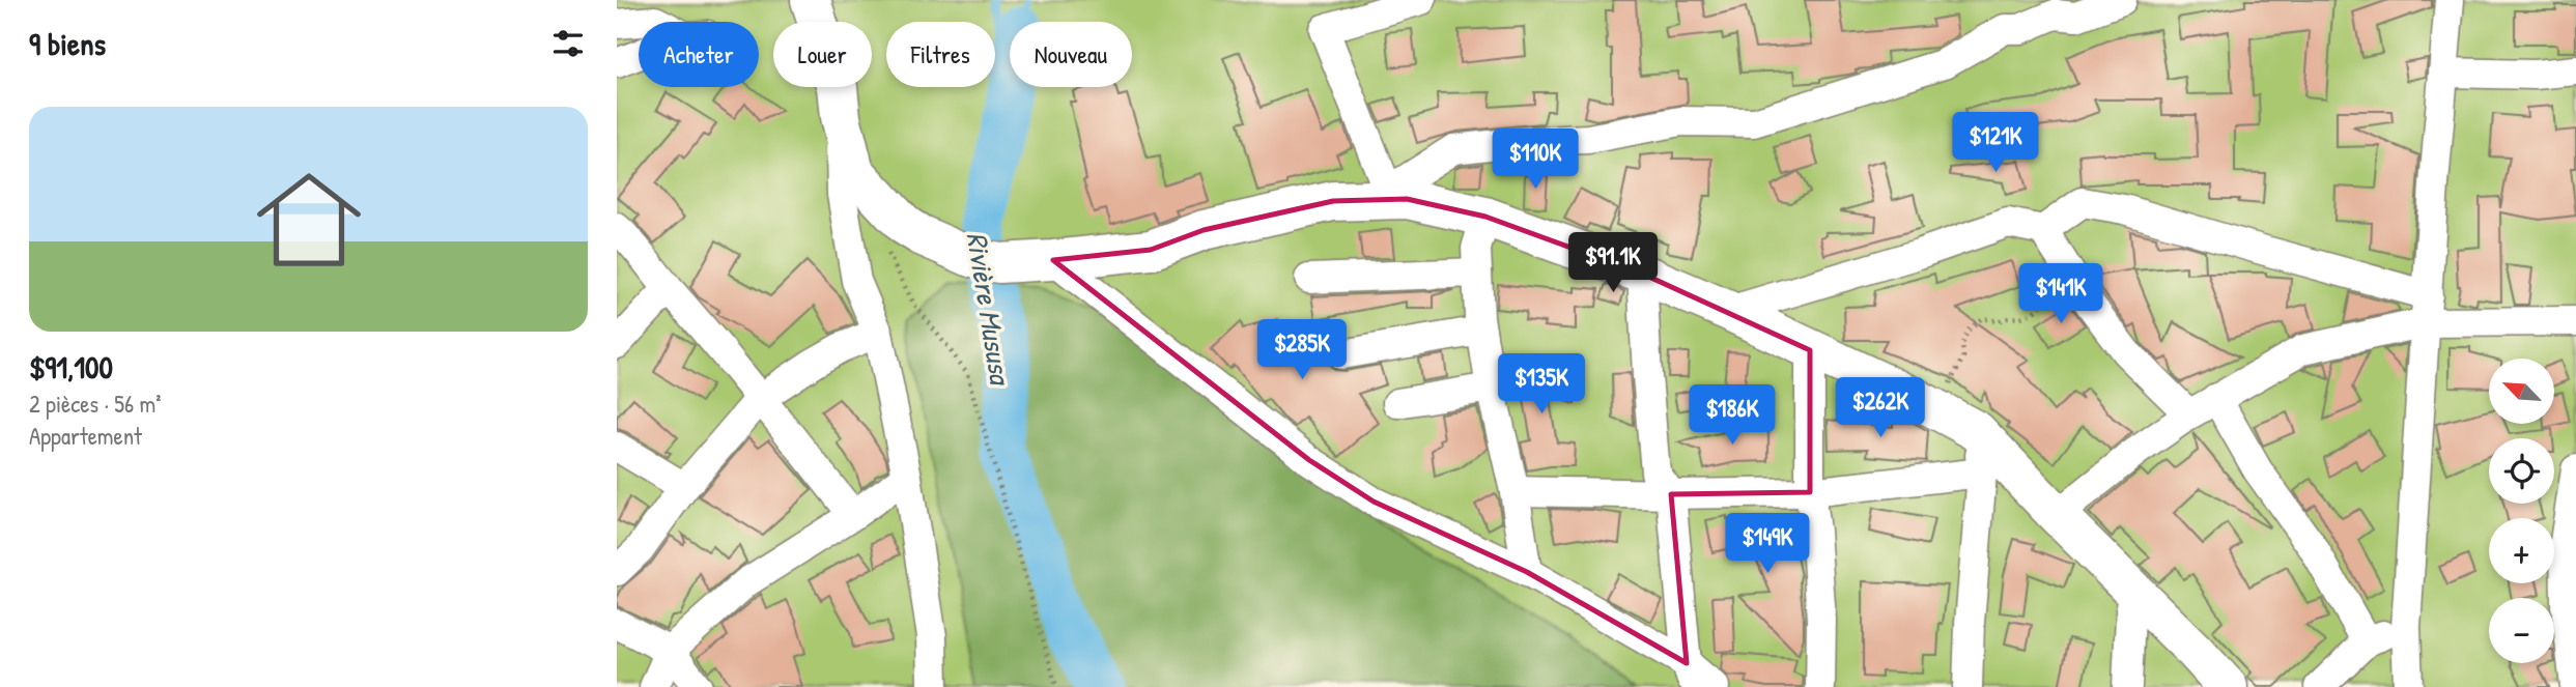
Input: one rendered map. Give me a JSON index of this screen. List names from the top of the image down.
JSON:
{
  "water": ["Rivière Mususa"],
  "north": "top left",
  "page": {
    "heading": "9 biens",
    "chip": [
      "Acheter",
      "Louer",
      "Filtres",
      "Nouveau"
    ],
    "list": [
      {
        "name": "$91,100",
        "note": "2 pièces · 56 m² · Appartement"
      }
    ],
    "price": [
      "$121K",
      "$110K",
      "$91.1K",
      "$141K",
      "$285K",
      "$135K",
      "$262K",
      "$186K",
      "$149K"
    ],
    "map_buttons": ["+", "−"]
  }
}
